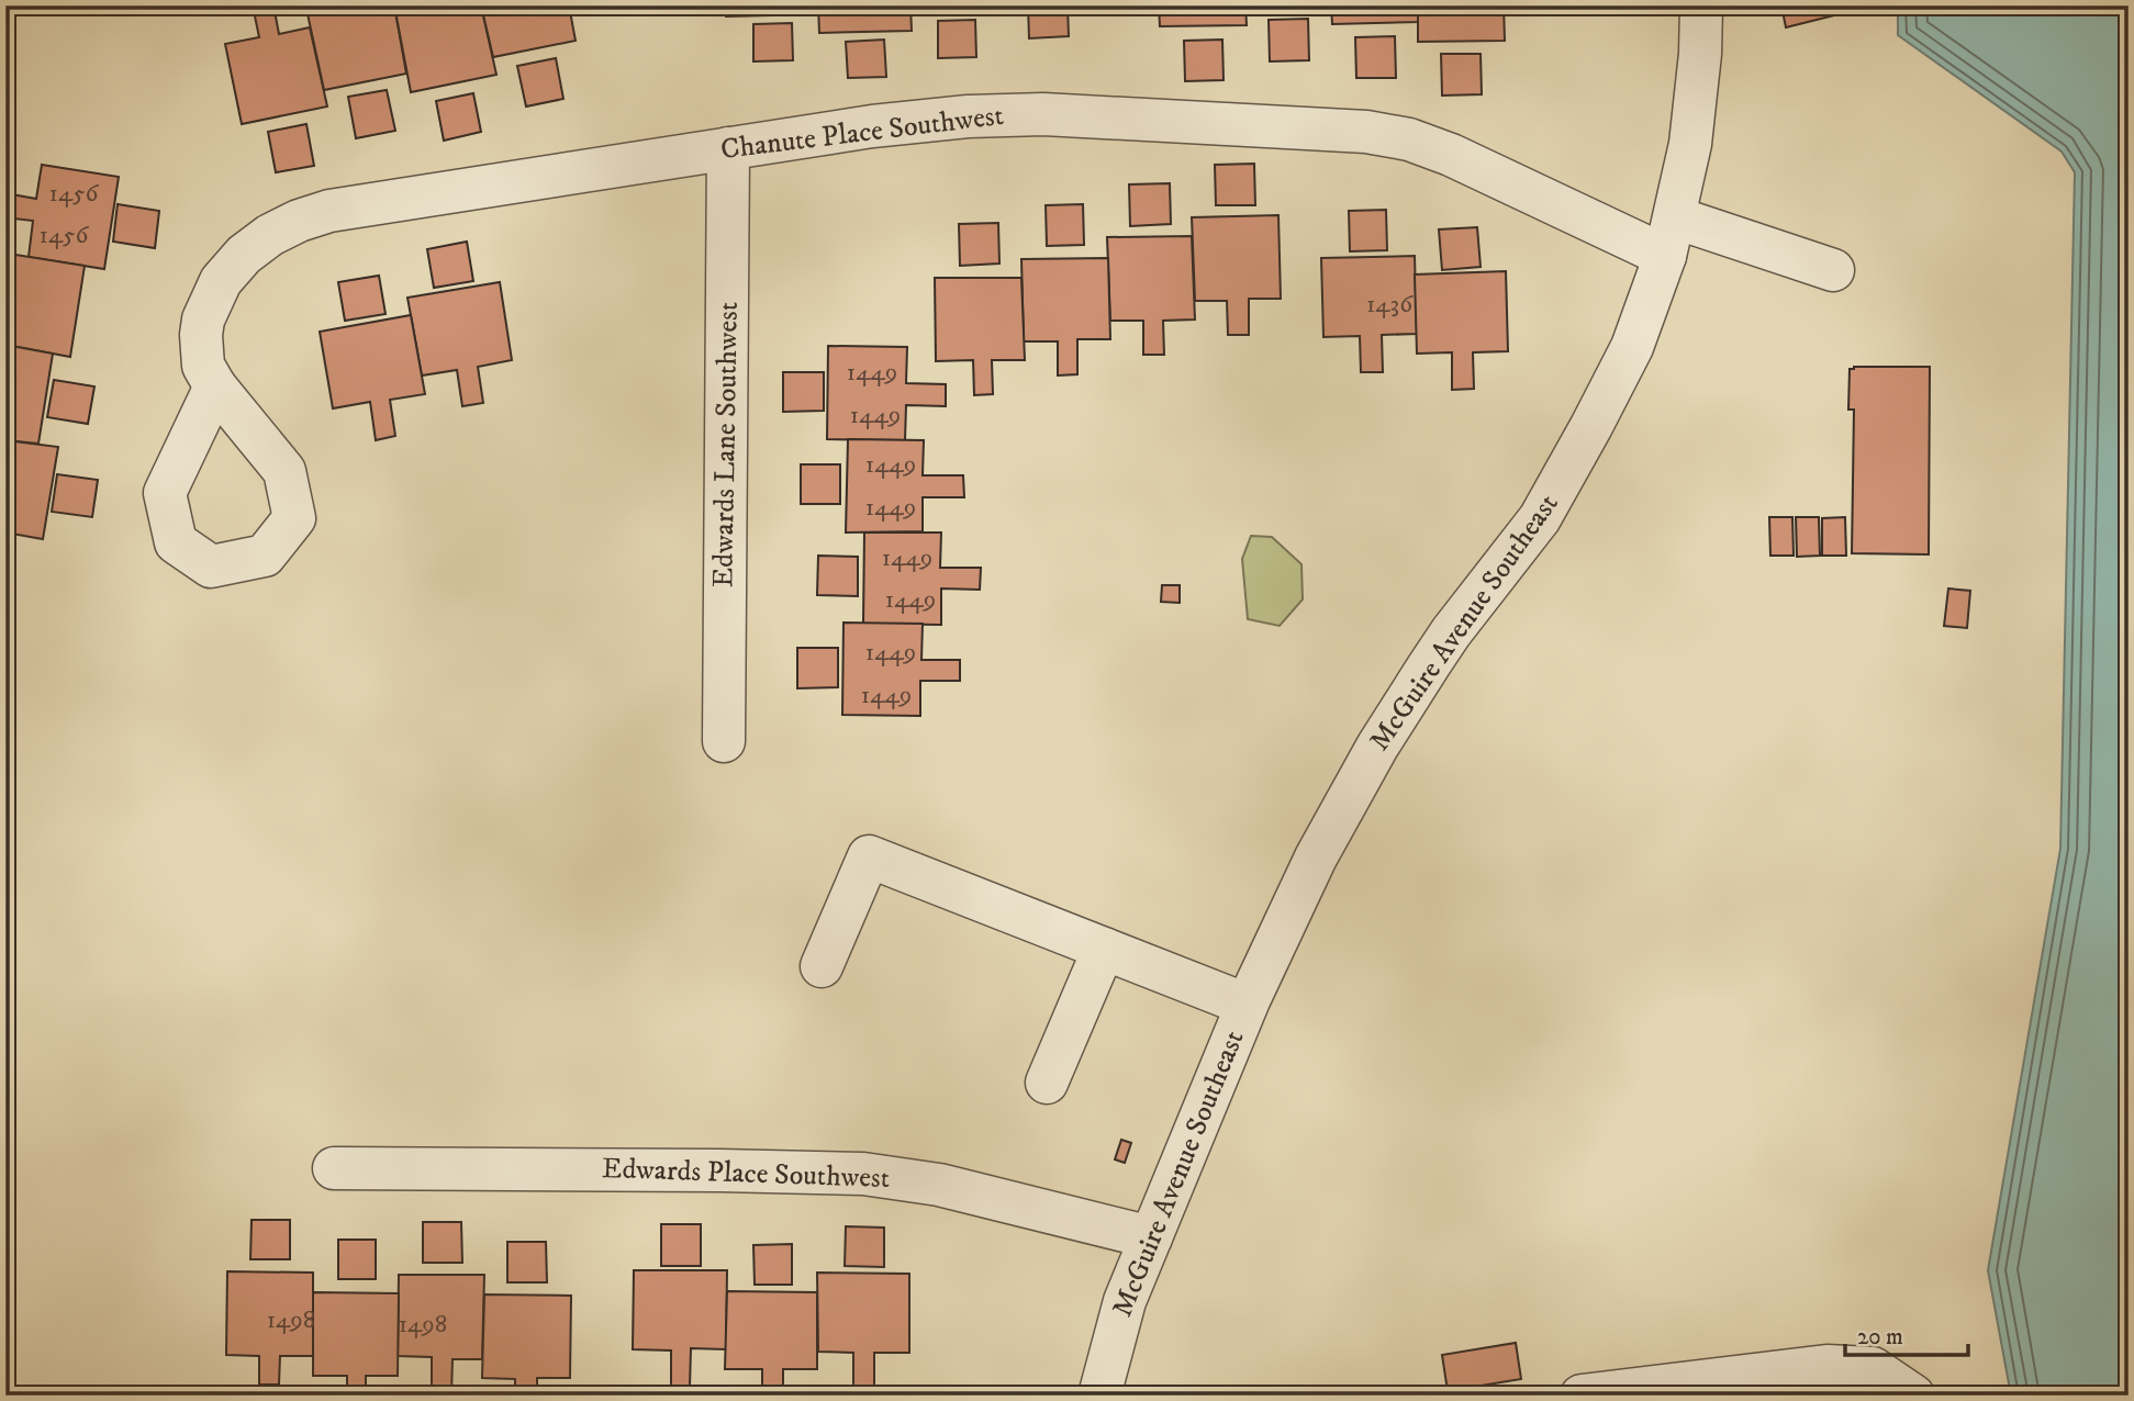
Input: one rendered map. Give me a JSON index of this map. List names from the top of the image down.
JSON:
{
  "streets": {
    "street": [
      "Chanute Place Southwest",
      "Edwards Lane Southwest",
      "McGuire Avenue Southeast",
      "Edwards Place Southwest"
    ]
  },
  "crossings": [
    ["Chanute Place Southwest", "Edwards Lane Southwest"],
    ["Chanute Place Southwest", "McGuire Avenue Southeast"],
    ["McGuire Avenue Southeast", "Edwards Place Southwest"]
  ],
  "house_numbers": [
    "1456",
    "1456",
    "1436",
    "1449",
    "1449",
    "1449",
    "1449",
    "1449",
    "1449",
    "1449",
    "1449",
    "1498",
    "1498"
  ],
  "scale_bar": "20 m"
}
